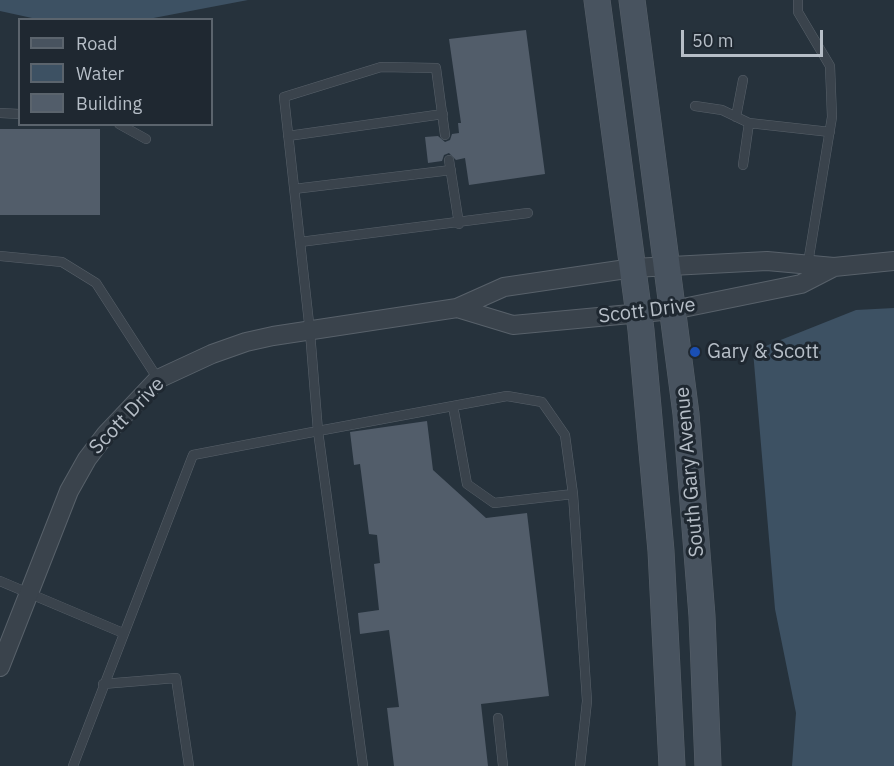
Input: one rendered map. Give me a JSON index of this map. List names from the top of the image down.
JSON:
{
  "streets": {
    "main road": ["South Gary Avenue"],
    "street": ["Scott Drive"]
  },
  "crossings": [
    ["Scott Drive", "South Gary Avenue"]
  ],
  "places": ["Gary & Scott"],
  "legend": ["Road", "Water", "Building"],
  "scale_bar": "50 m"
}
